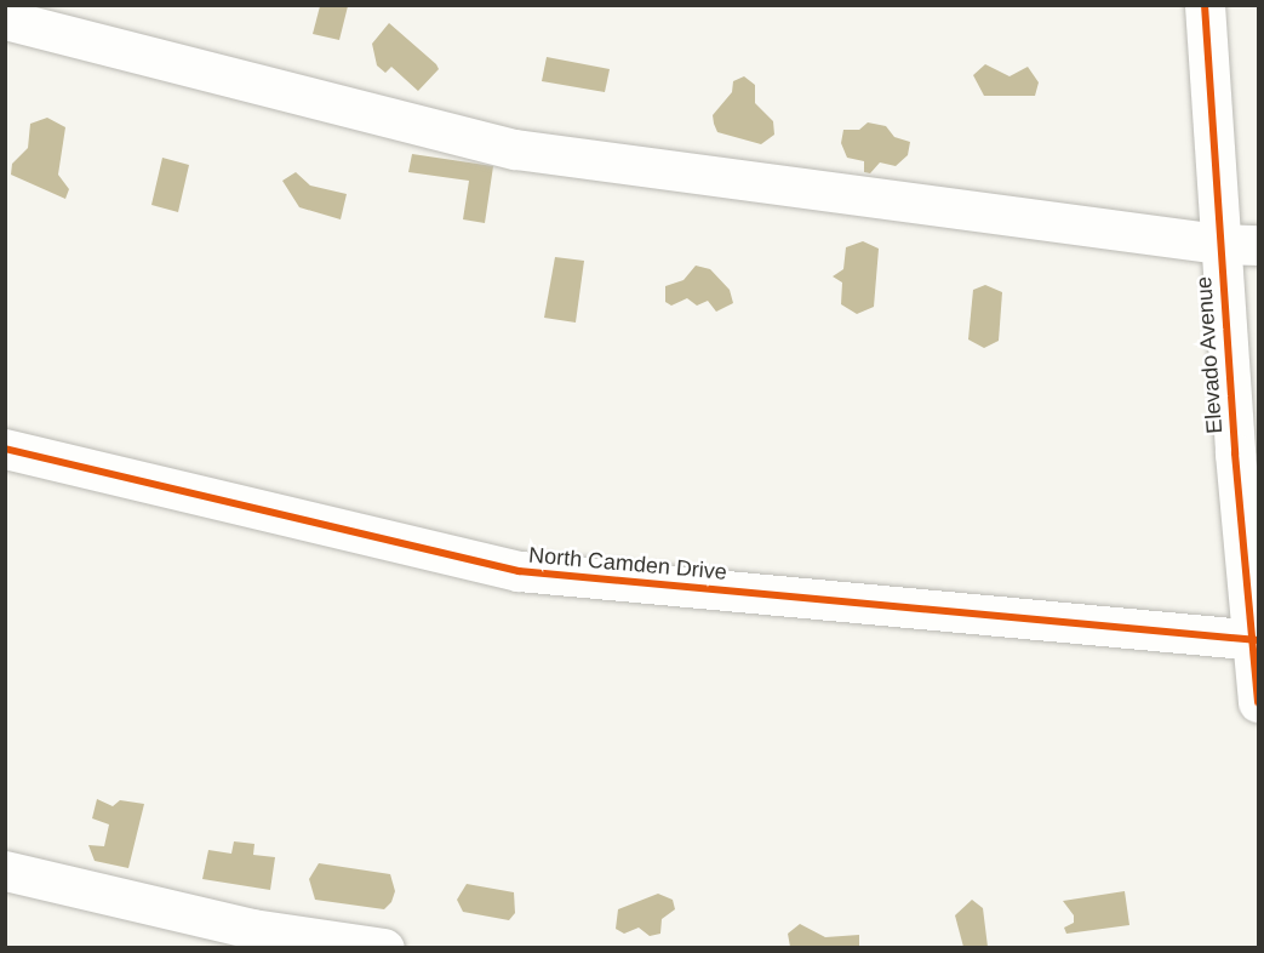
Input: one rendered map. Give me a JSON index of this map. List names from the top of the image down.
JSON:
{
  "streets": {
    "street": ["Elevado Avenue", "North Camden Drive"]
  },
  "crossings": [
    ["Elevado Avenue", "North Camden Drive"]
  ]
}
